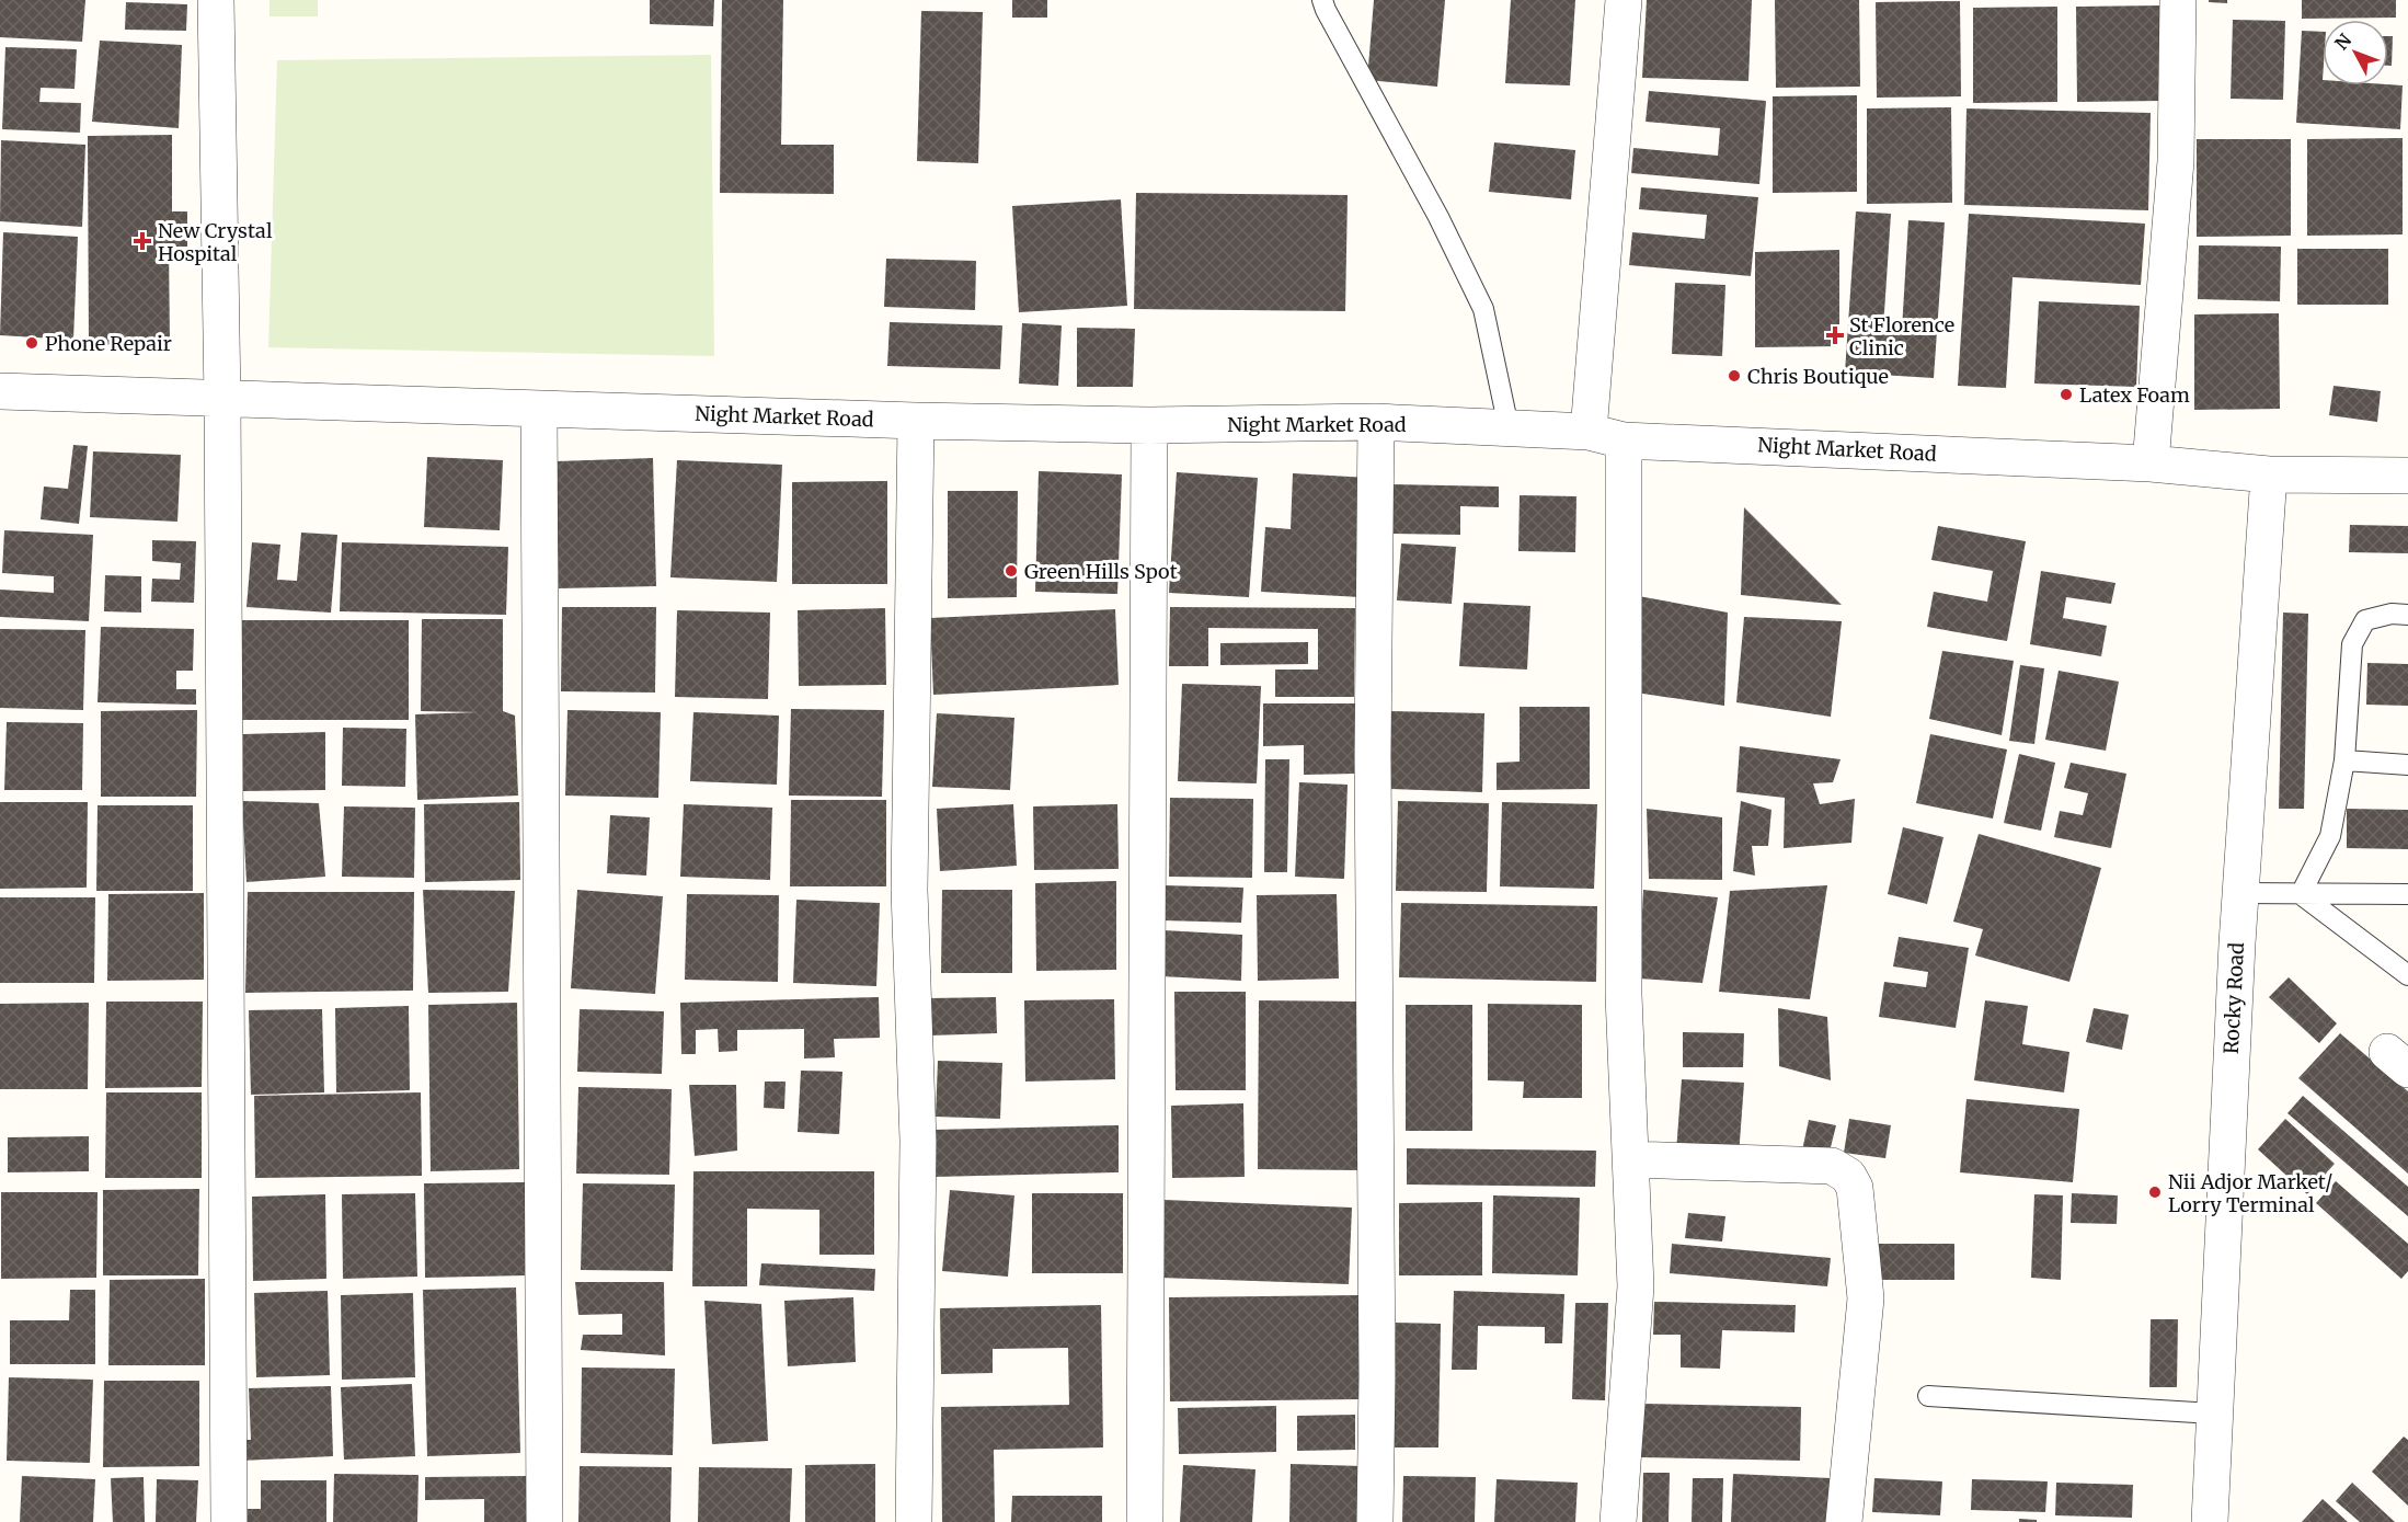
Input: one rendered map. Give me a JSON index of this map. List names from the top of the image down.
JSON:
{
  "streets": {
    "street": ["Night Market Road", "Rocky Road"]
  },
  "crossings": [
    ["Night Market Road", "Rocky Road"]
  ],
  "places": {
    "health": ["New Crystal Hospital", "St Florence Clinic"],
    "other": [
      "Phone Repair",
      "Chris Boutique",
      "Latex Foam",
      "Green Hills Spot",
      "Nii Adjor Market/ Lorry Terminal"
    ]
  },
  "north": "top left"
}
